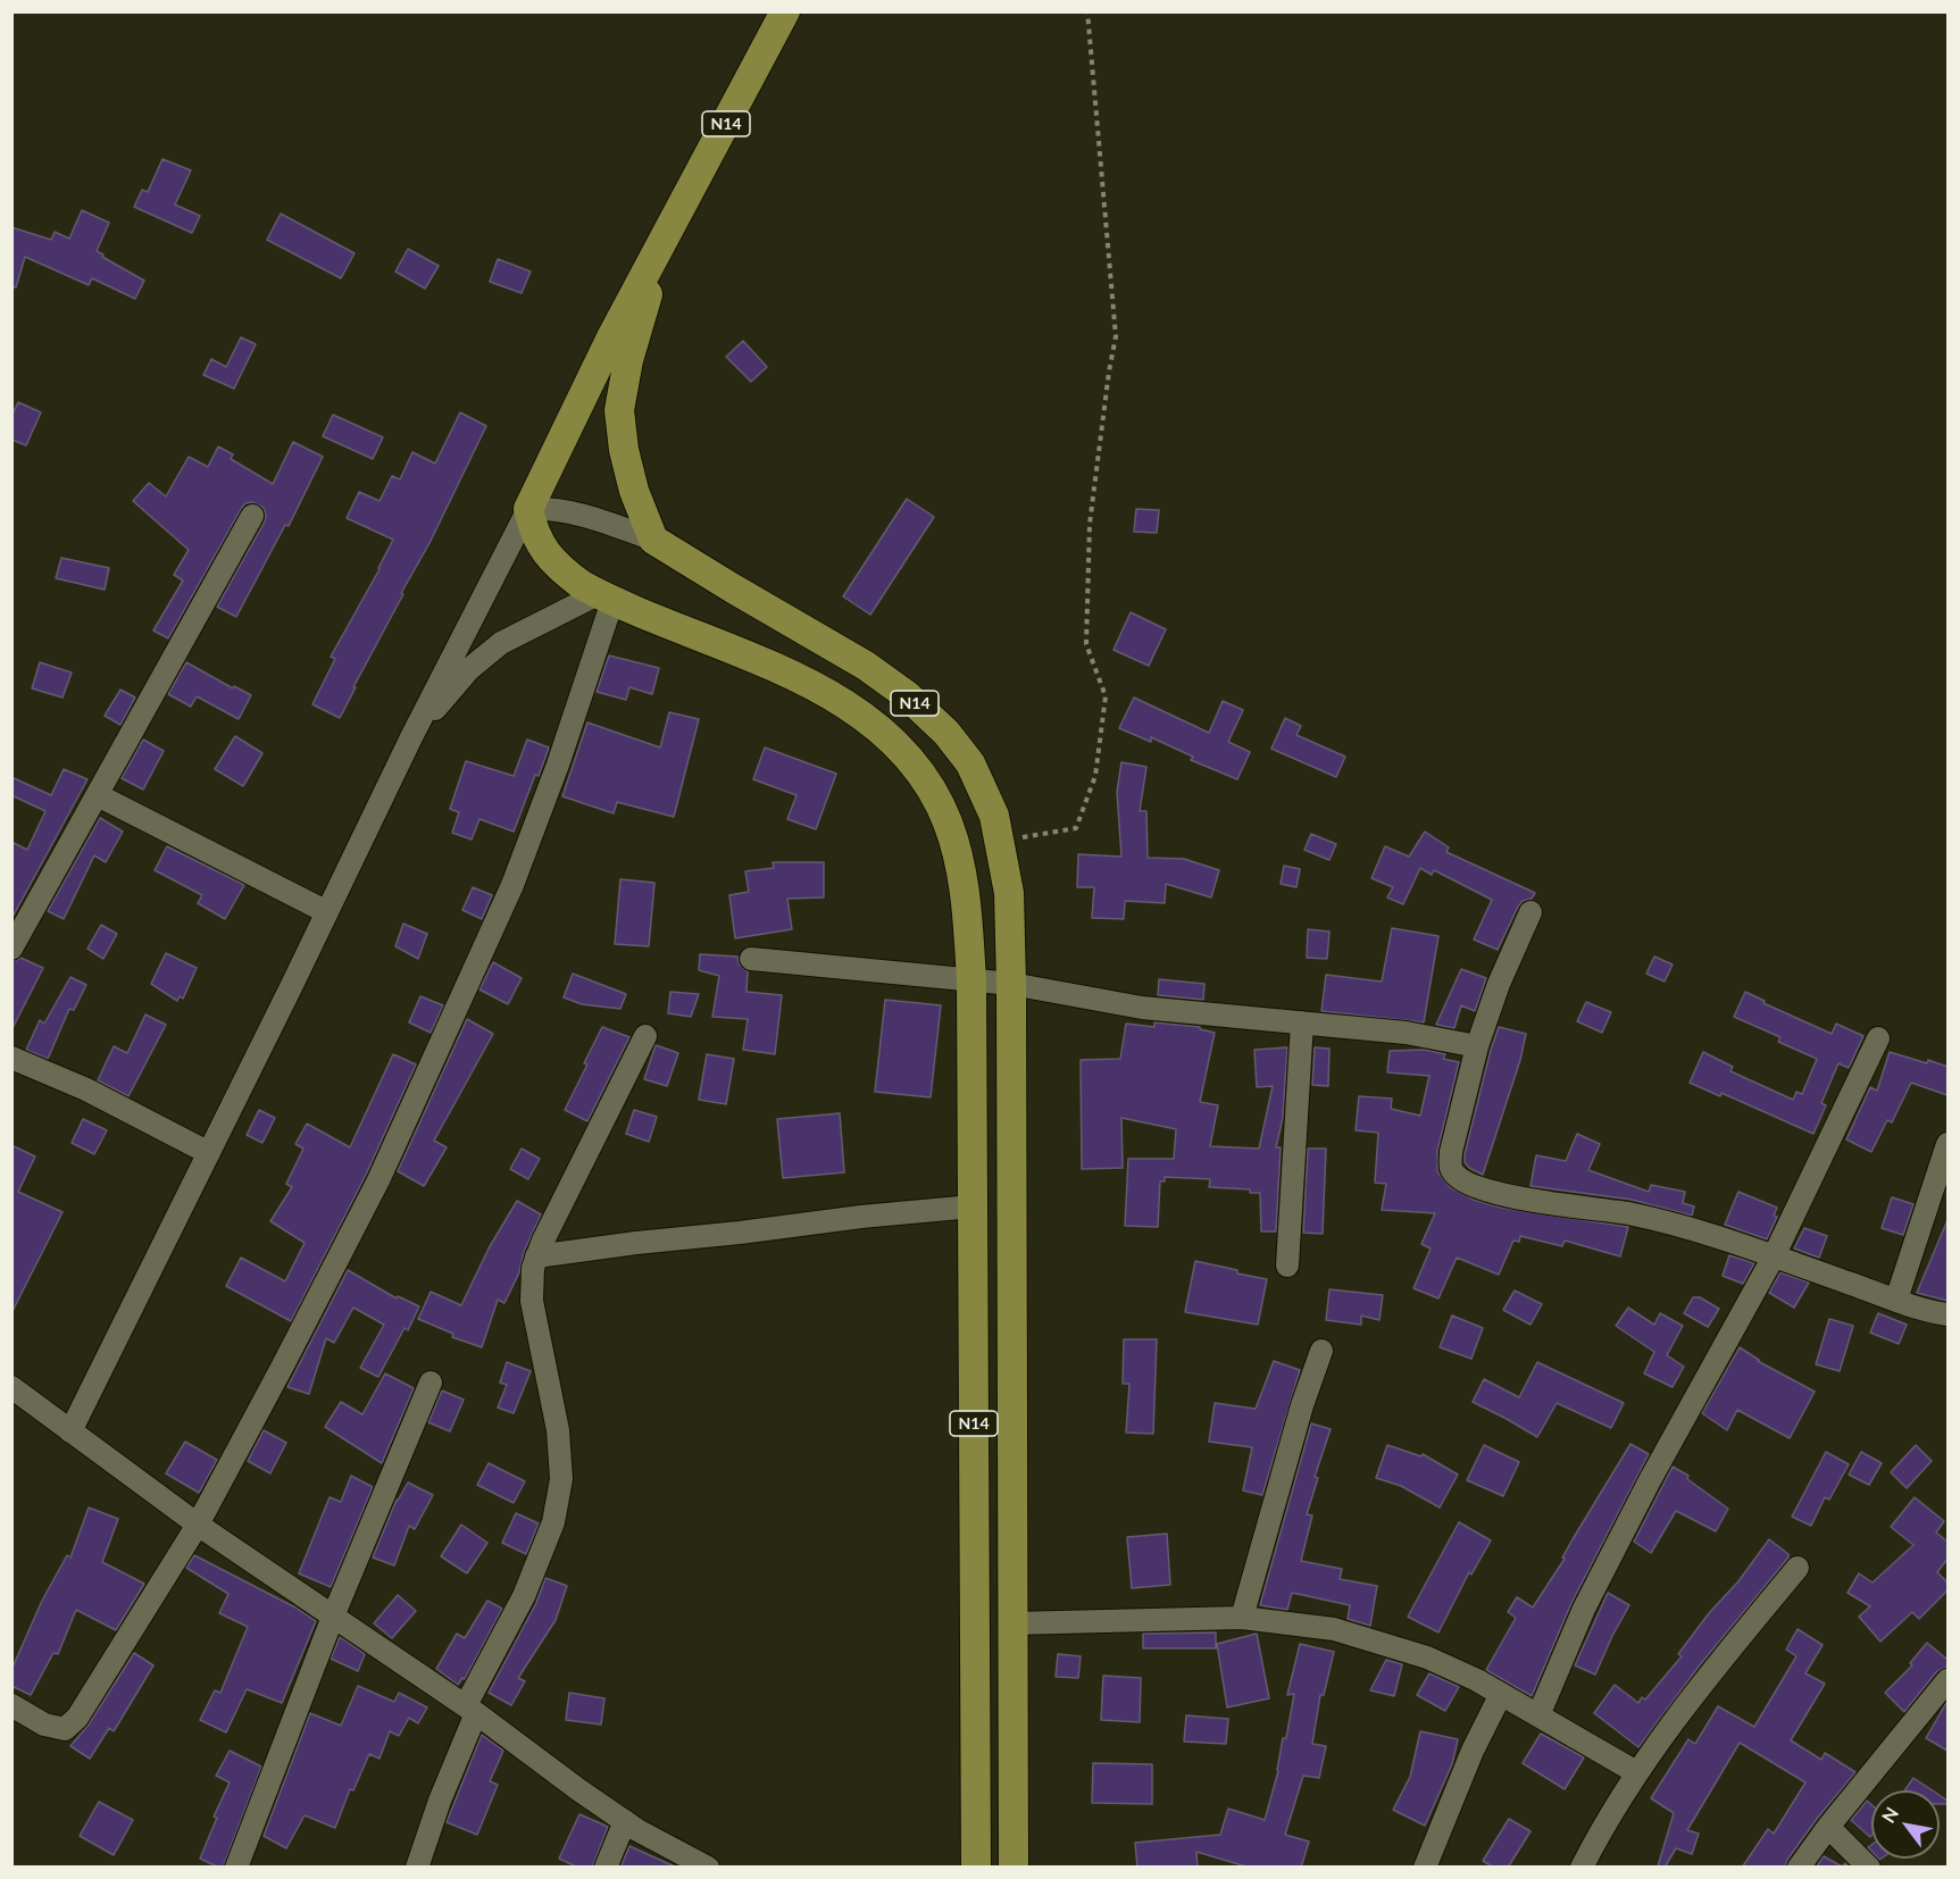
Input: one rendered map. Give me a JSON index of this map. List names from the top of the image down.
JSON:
{
  "streets": {
    "main road": ["N14"]
  },
  "north": "top left"
}
